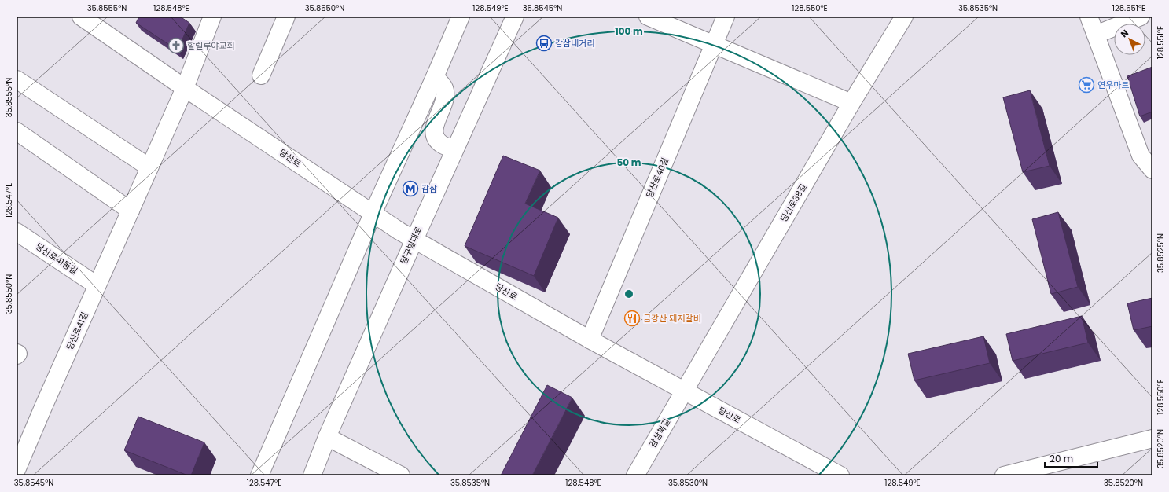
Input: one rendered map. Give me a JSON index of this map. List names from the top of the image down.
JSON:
{
  "streets": {
    "street": [
      "당산로",
      "당산로40길",
      "당산로38길",
      "달구벌대로",
      "당산로41동길",
      "당산로41길",
      "감삼북길"
    ]
  },
  "crossings": [
    ["당산로", "당산로40길"],
    ["당산로", "당산로38길"],
    ["당산로", "달구벌대로"],
    ["당산로", "당산로41길"],
    ["당산로", "감삼북길"],
    ["당산로38길", "감삼북길"],
    ["당산로41동길", "당산로41길"]
  ],
  "places": {
    "bus stop": ["감삼네거리"],
    "church": ["할렐루야교회"],
    "supermarket": ["연우마트"],
    "metro station": ["감삼"],
    "restaurant": ["금강산 돼지갈비"]
  },
  "scale_bar": "20 m",
  "north": "top left",
  "coordinates": [
    "35.8555°N",
    "128.548°E",
    "35.8550°N",
    "128.549°E",
    "35.8545°N",
    "128.550°E",
    "35.8535°N",
    "128.551°E",
    "128.547°E",
    "35.8525°N",
    "35.8520°N",
    "35.8530°N"
  ],
  "rings": ["100 m", "50 m"]
}
